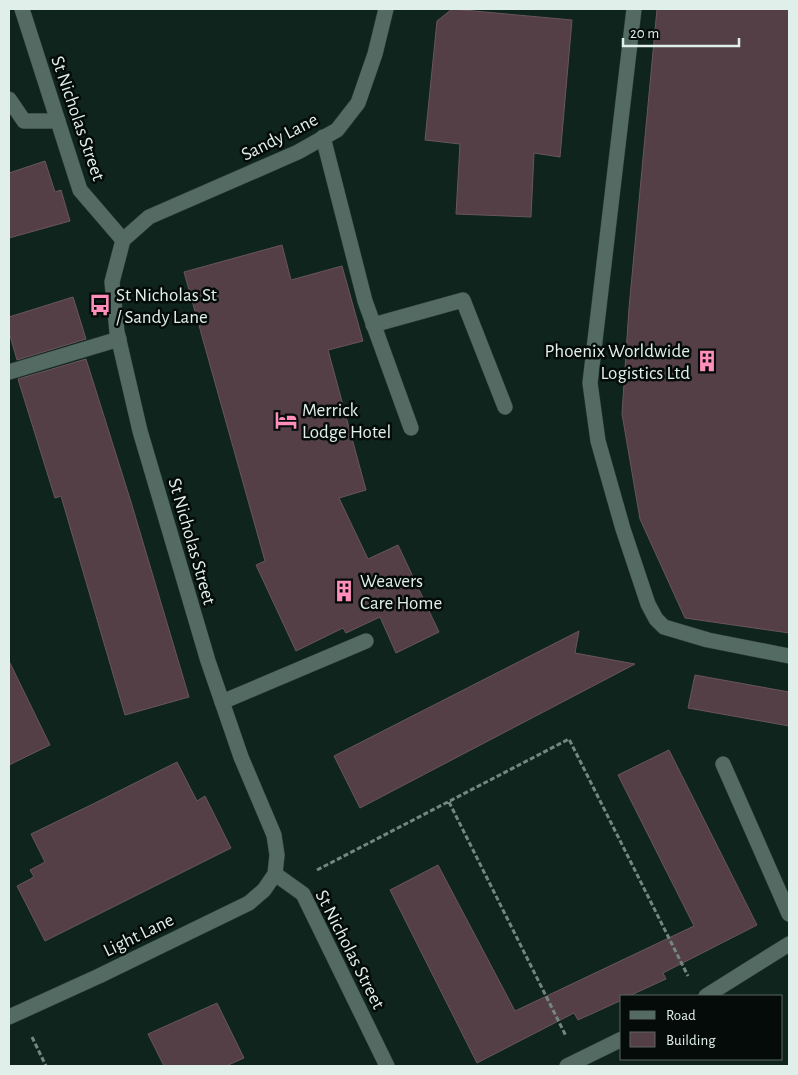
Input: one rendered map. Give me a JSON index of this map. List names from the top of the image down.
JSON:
{
  "streets": {
    "street": ["St Nicholas Street", "Sandy Lane", "Light Lane"]
  },
  "crossings": [
    ["St Nicholas Street", "Sandy Lane"],
    ["St Nicholas Street", "Light Lane"]
  ],
  "places": {
    "bus stop": ["St Nicholas St / Sandy Lane"],
    "building": ["Phoenix Worldwide Logistics Ltd", "Weavers Care Home"],
    "hotel": ["Merrick Lodge Hotel"]
  },
  "legend": ["Road", "Building"],
  "scale_bar": "20 m"
}
